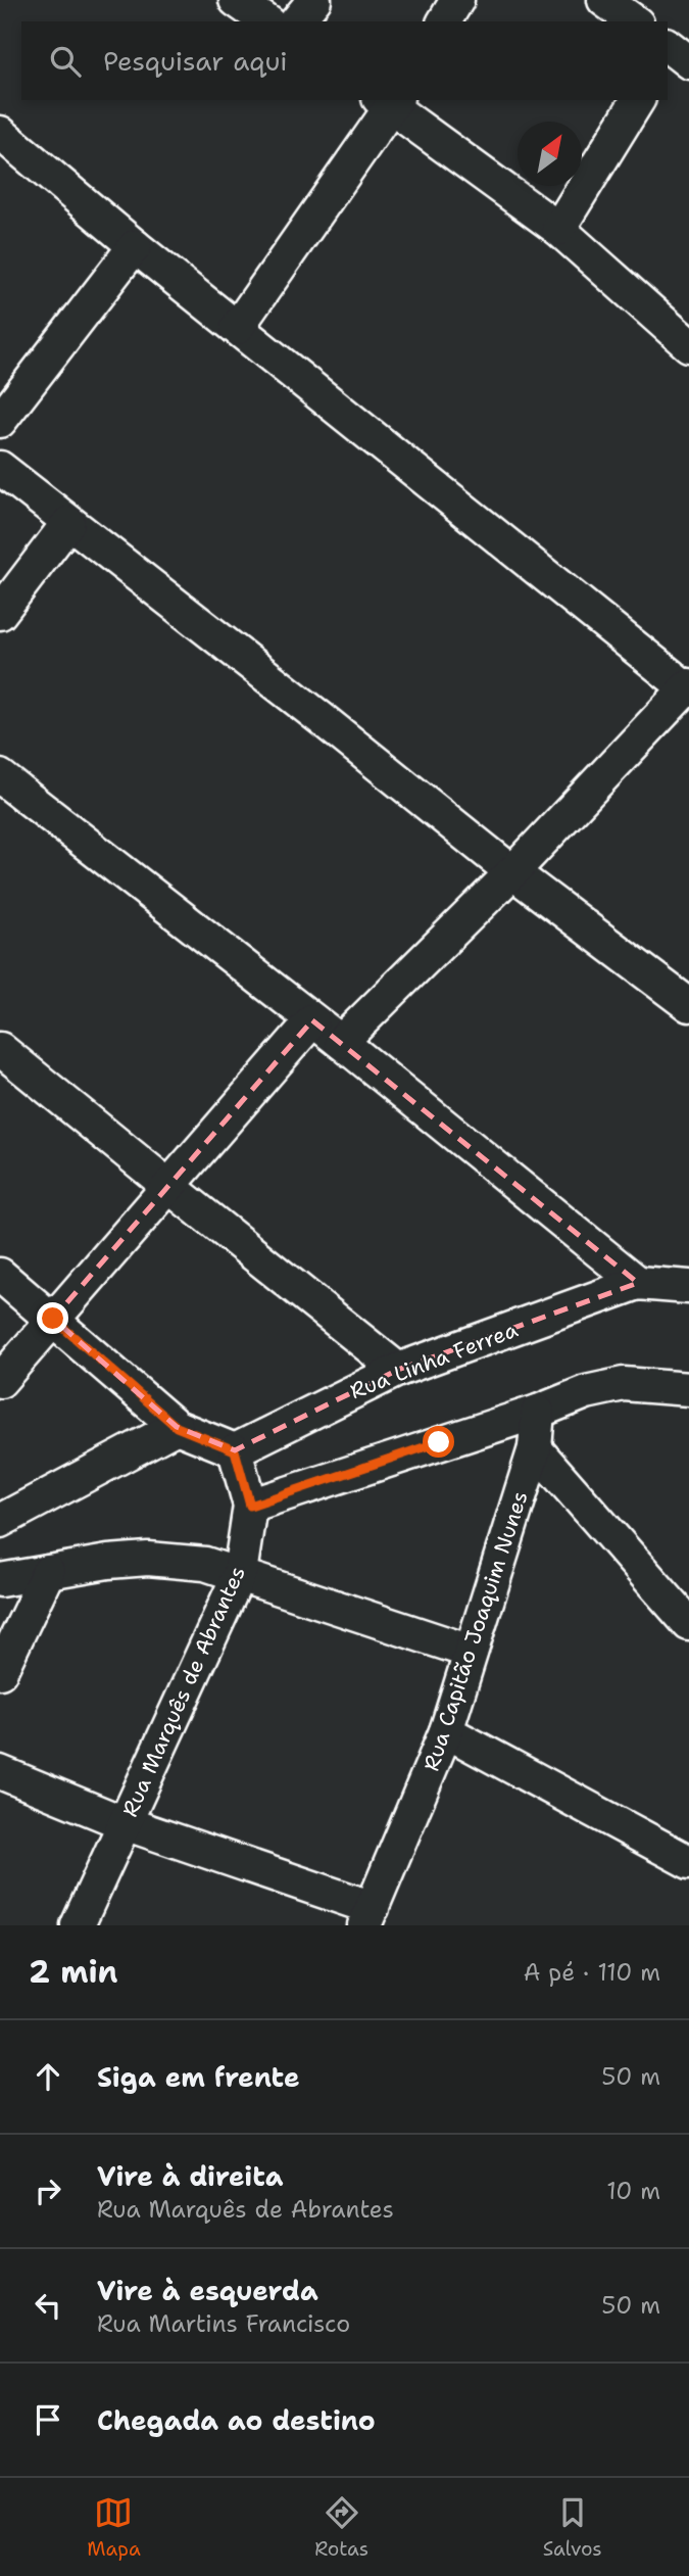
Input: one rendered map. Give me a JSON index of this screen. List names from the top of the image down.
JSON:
{
  "streets": {
    "street": ["Rua Linha Ferrea", "Rua Capitão Joaquim Nunes", "Rua Marquês de Abrantes"]
  },
  "crossings": [
    ["Rua Linha Ferrea", "Rua Marquês de Abrantes"]
  ],
  "north": "top right",
  "page": {
    "search": "Pesquisar aqui",
    "heading": ["2 min", "A pé · 110 m"],
    "list": [
      ["Siga em frente", "50 m"],
      ["Vire à direita", "Rua Marquês de Abrantes", "10 m"],
      ["Vire à esquerda", "Rua Martins Francisco", "50 m"],
      "Chegada ao destino"
    ],
    "nav": ["Mapa", "Rotas", "Salvos"]
  }
}
